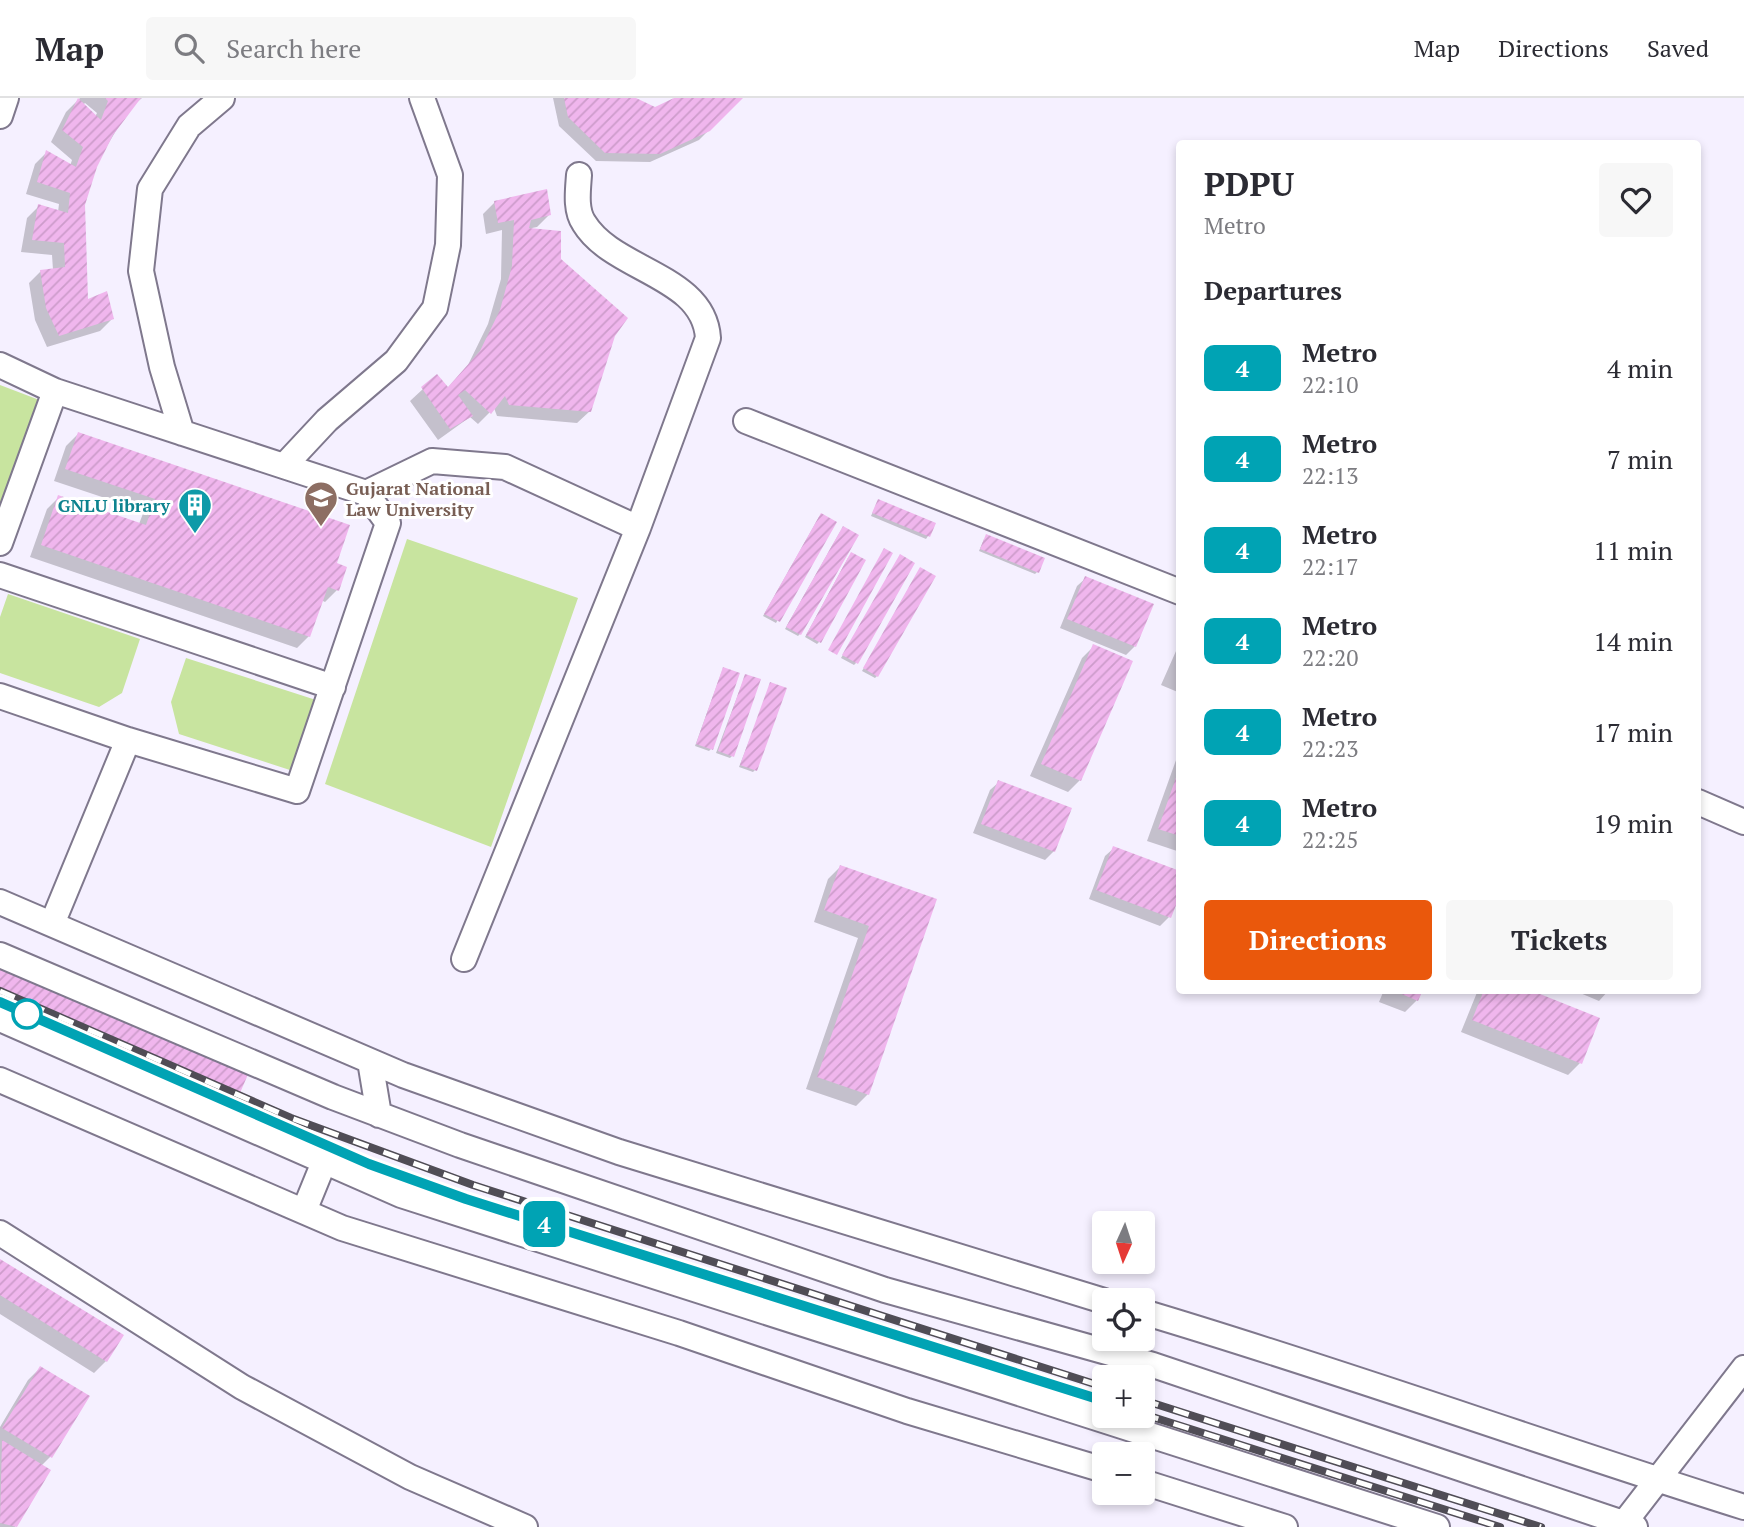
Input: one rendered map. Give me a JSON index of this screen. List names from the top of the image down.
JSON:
{
  "places": {
    "school or university": ["Gujarat National Law University"],
    "building": ["GNLU library"]
  },
  "lines": ["metro line 4"],
  "north": "bottom",
  "page": {
    "header": "Map",
    "search": "Search here",
    "nav": ["Map", "Directions", "Saved"],
    "on_map": "4",
    "heading": [
      ["PDPU", "Metro"],
      "Departures"
    ],
    "list": [
      {
        "mark": "4",
        "name": "Metro",
        "note": "22:10",
        "value": "4 min"
      },
      {
        "mark": "4",
        "name": "Metro",
        "note": "22:13",
        "value": "7 min"
      },
      {
        "mark": "4",
        "name": "Metro",
        "note": "22:17",
        "value": "11 min"
      },
      {
        "mark": "4",
        "name": "Metro",
        "note": "22:20",
        "value": "14 min"
      },
      {
        "mark": "4",
        "name": "Metro",
        "note": "22:23",
        "value": "17 min"
      },
      {
        "mark": "4",
        "name": "Metro",
        "note": "22:25",
        "value": "19 min"
      }
    ],
    "buttons": ["Directions", "Tickets"],
    "map_buttons": ["+", "−"]
  }
}
